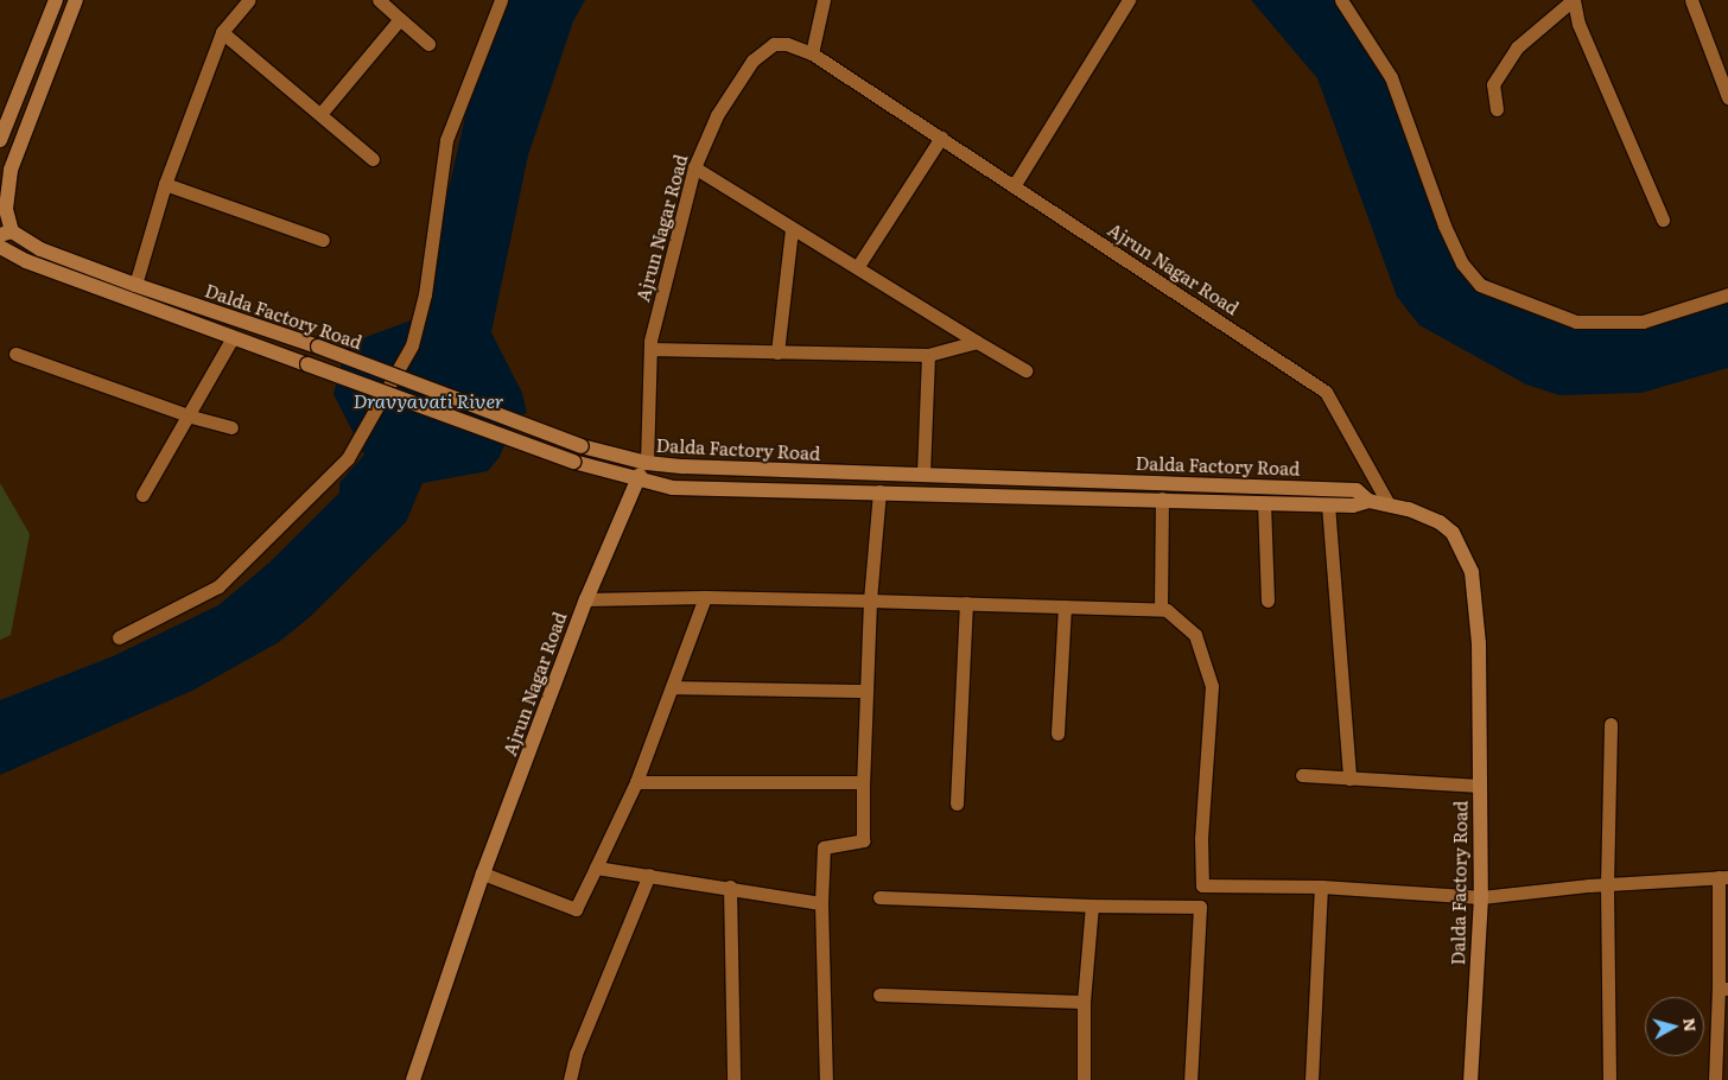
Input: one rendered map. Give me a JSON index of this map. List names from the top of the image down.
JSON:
{
  "streets": {
    "street": ["Ajrun Nagar Road", "Dalda Factory Road"]
  },
  "crossings": [
    ["Ajrun Nagar Road", "Dalda Factory Road"]
  ],
  "water": ["Dravyavati River"],
  "north": "right"
}
